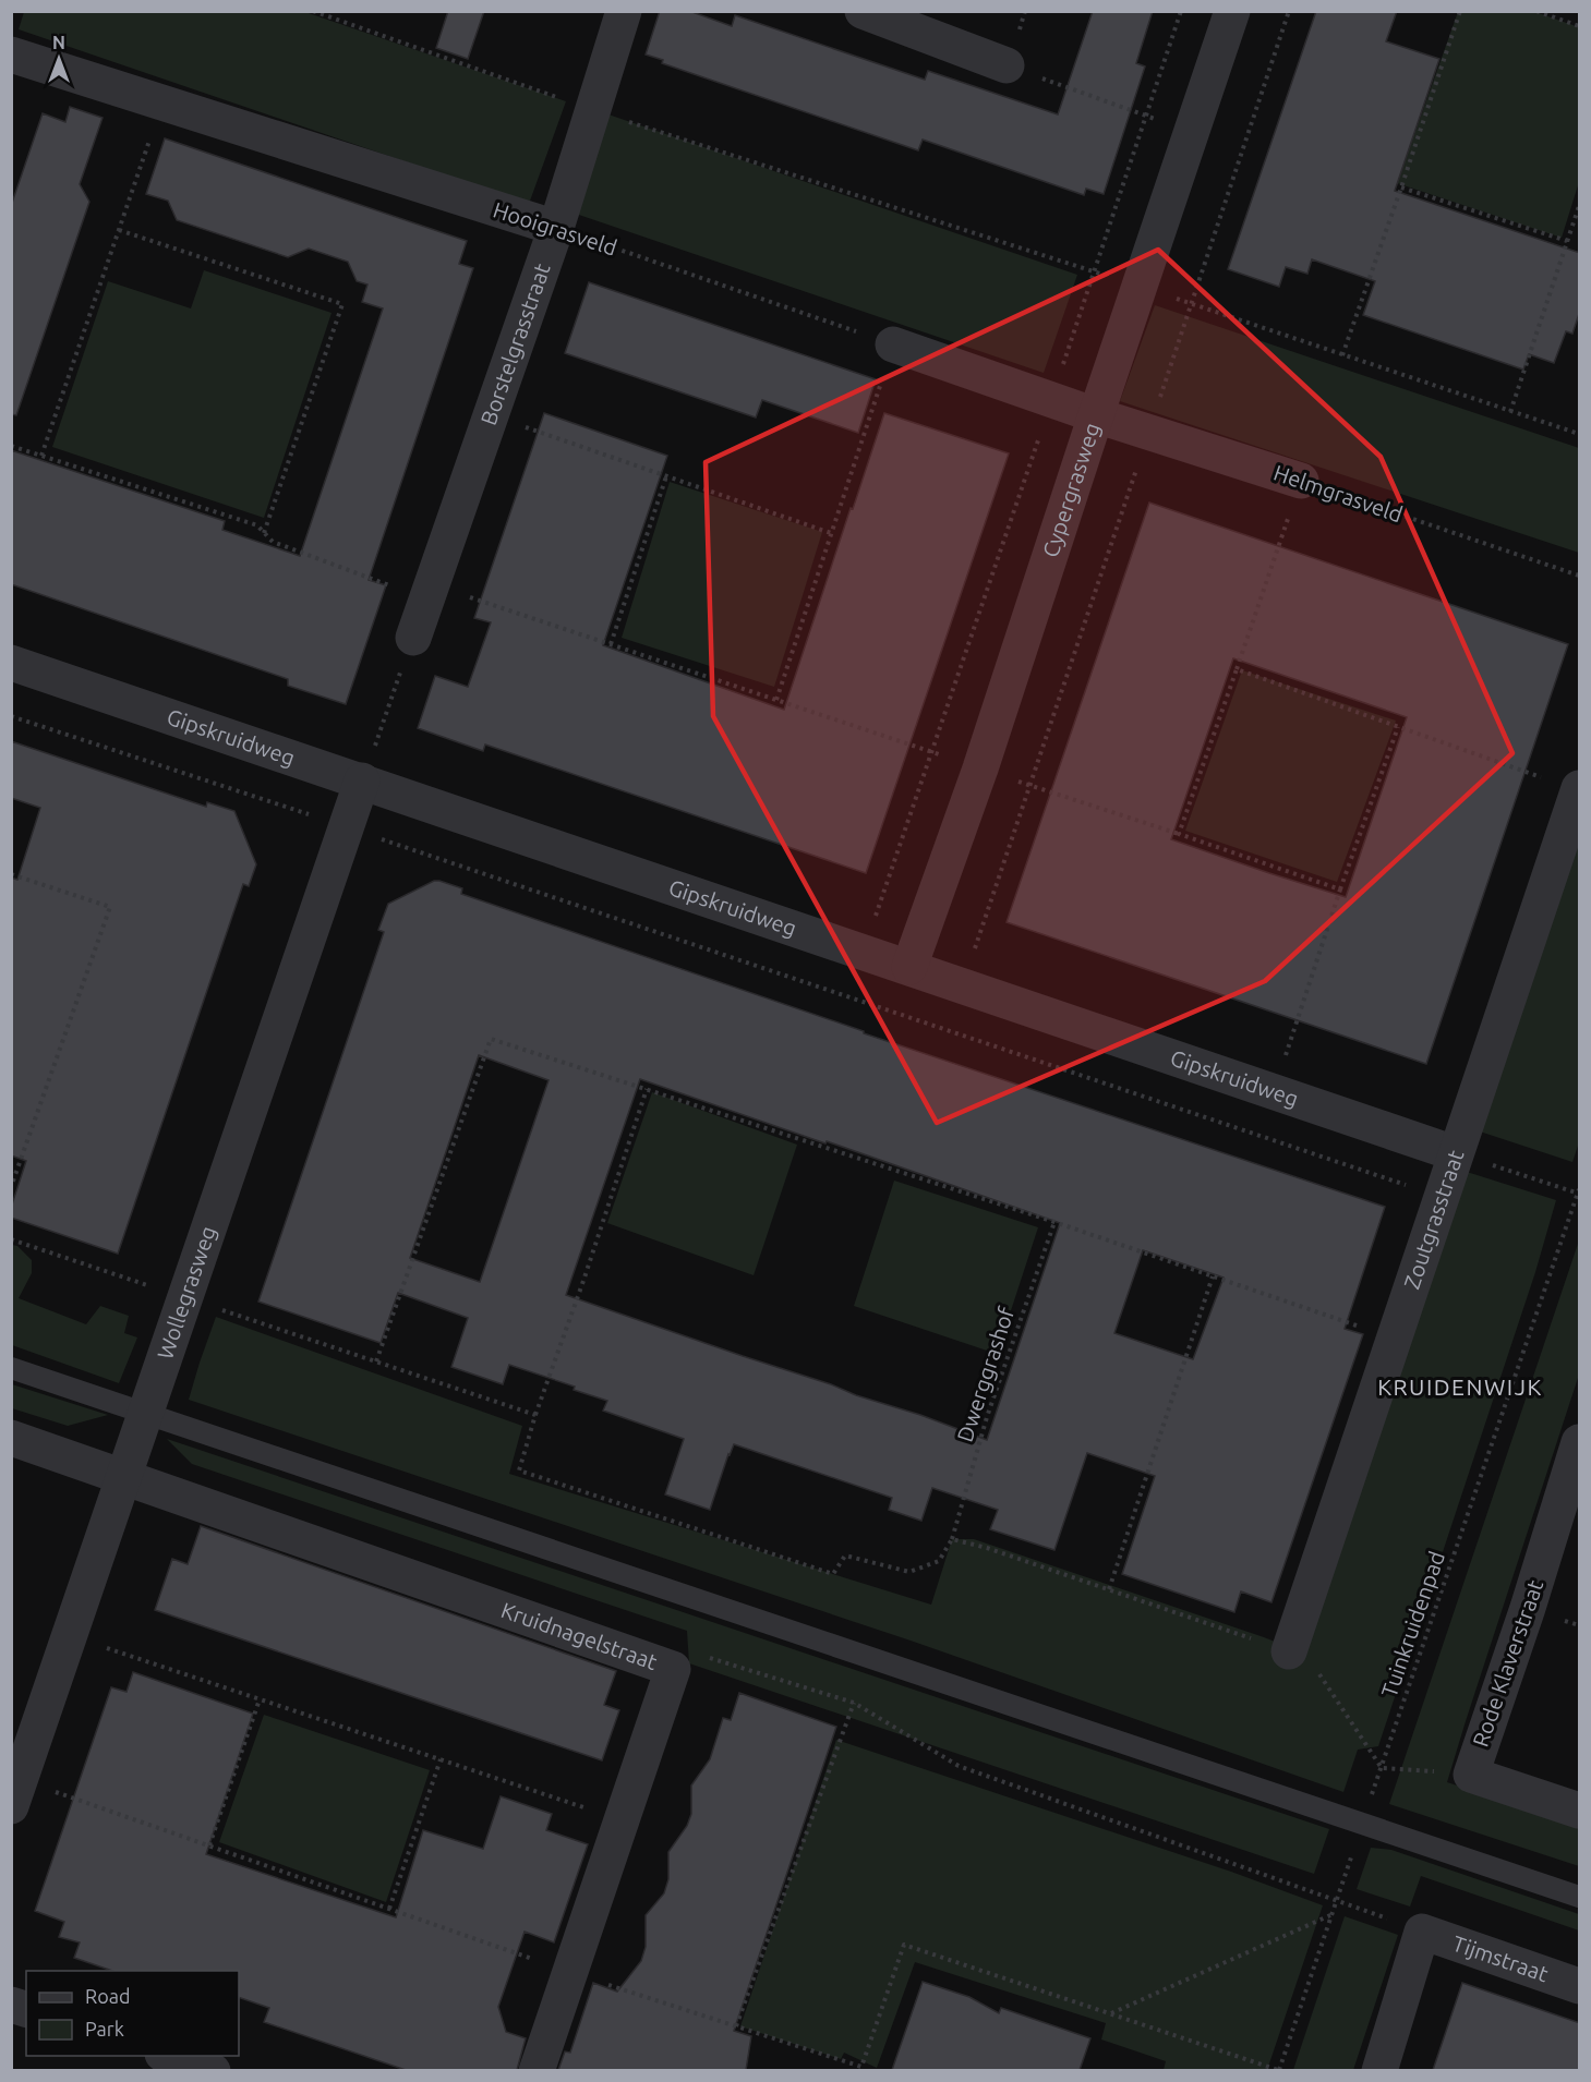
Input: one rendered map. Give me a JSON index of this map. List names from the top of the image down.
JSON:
{
  "streets": {
    "street": [
      "Hooigrasveld",
      "Borstelgrasstraat",
      "Cypergrasweg",
      "Helmgrasveld",
      "Gipskruidweg",
      "Zoutgrasstraat",
      "Wollegrasweg",
      "Kruidnagelstraat",
      "Rode Klaverstraat",
      "Tijmstraat"
    ],
    "path": ["Dwerggrashof", "Tuinkruidenpad"]
  },
  "crossings": [
    ["Hooigrasveld", "Borstelgrasstraat"],
    ["Cypergrasweg", "Helmgrasveld"],
    ["Cypergrasweg", "Gipskruidweg"],
    ["Gipskruidweg", "Zoutgrasstraat"],
    ["Gipskruidweg", "Wollegrasweg"],
    ["Wollegrasweg", "Kruidnagelstraat"]
  ],
  "districts": ["KRUIDENWIJK"],
  "legend": ["Road", "Park"],
  "north": "top"
}
